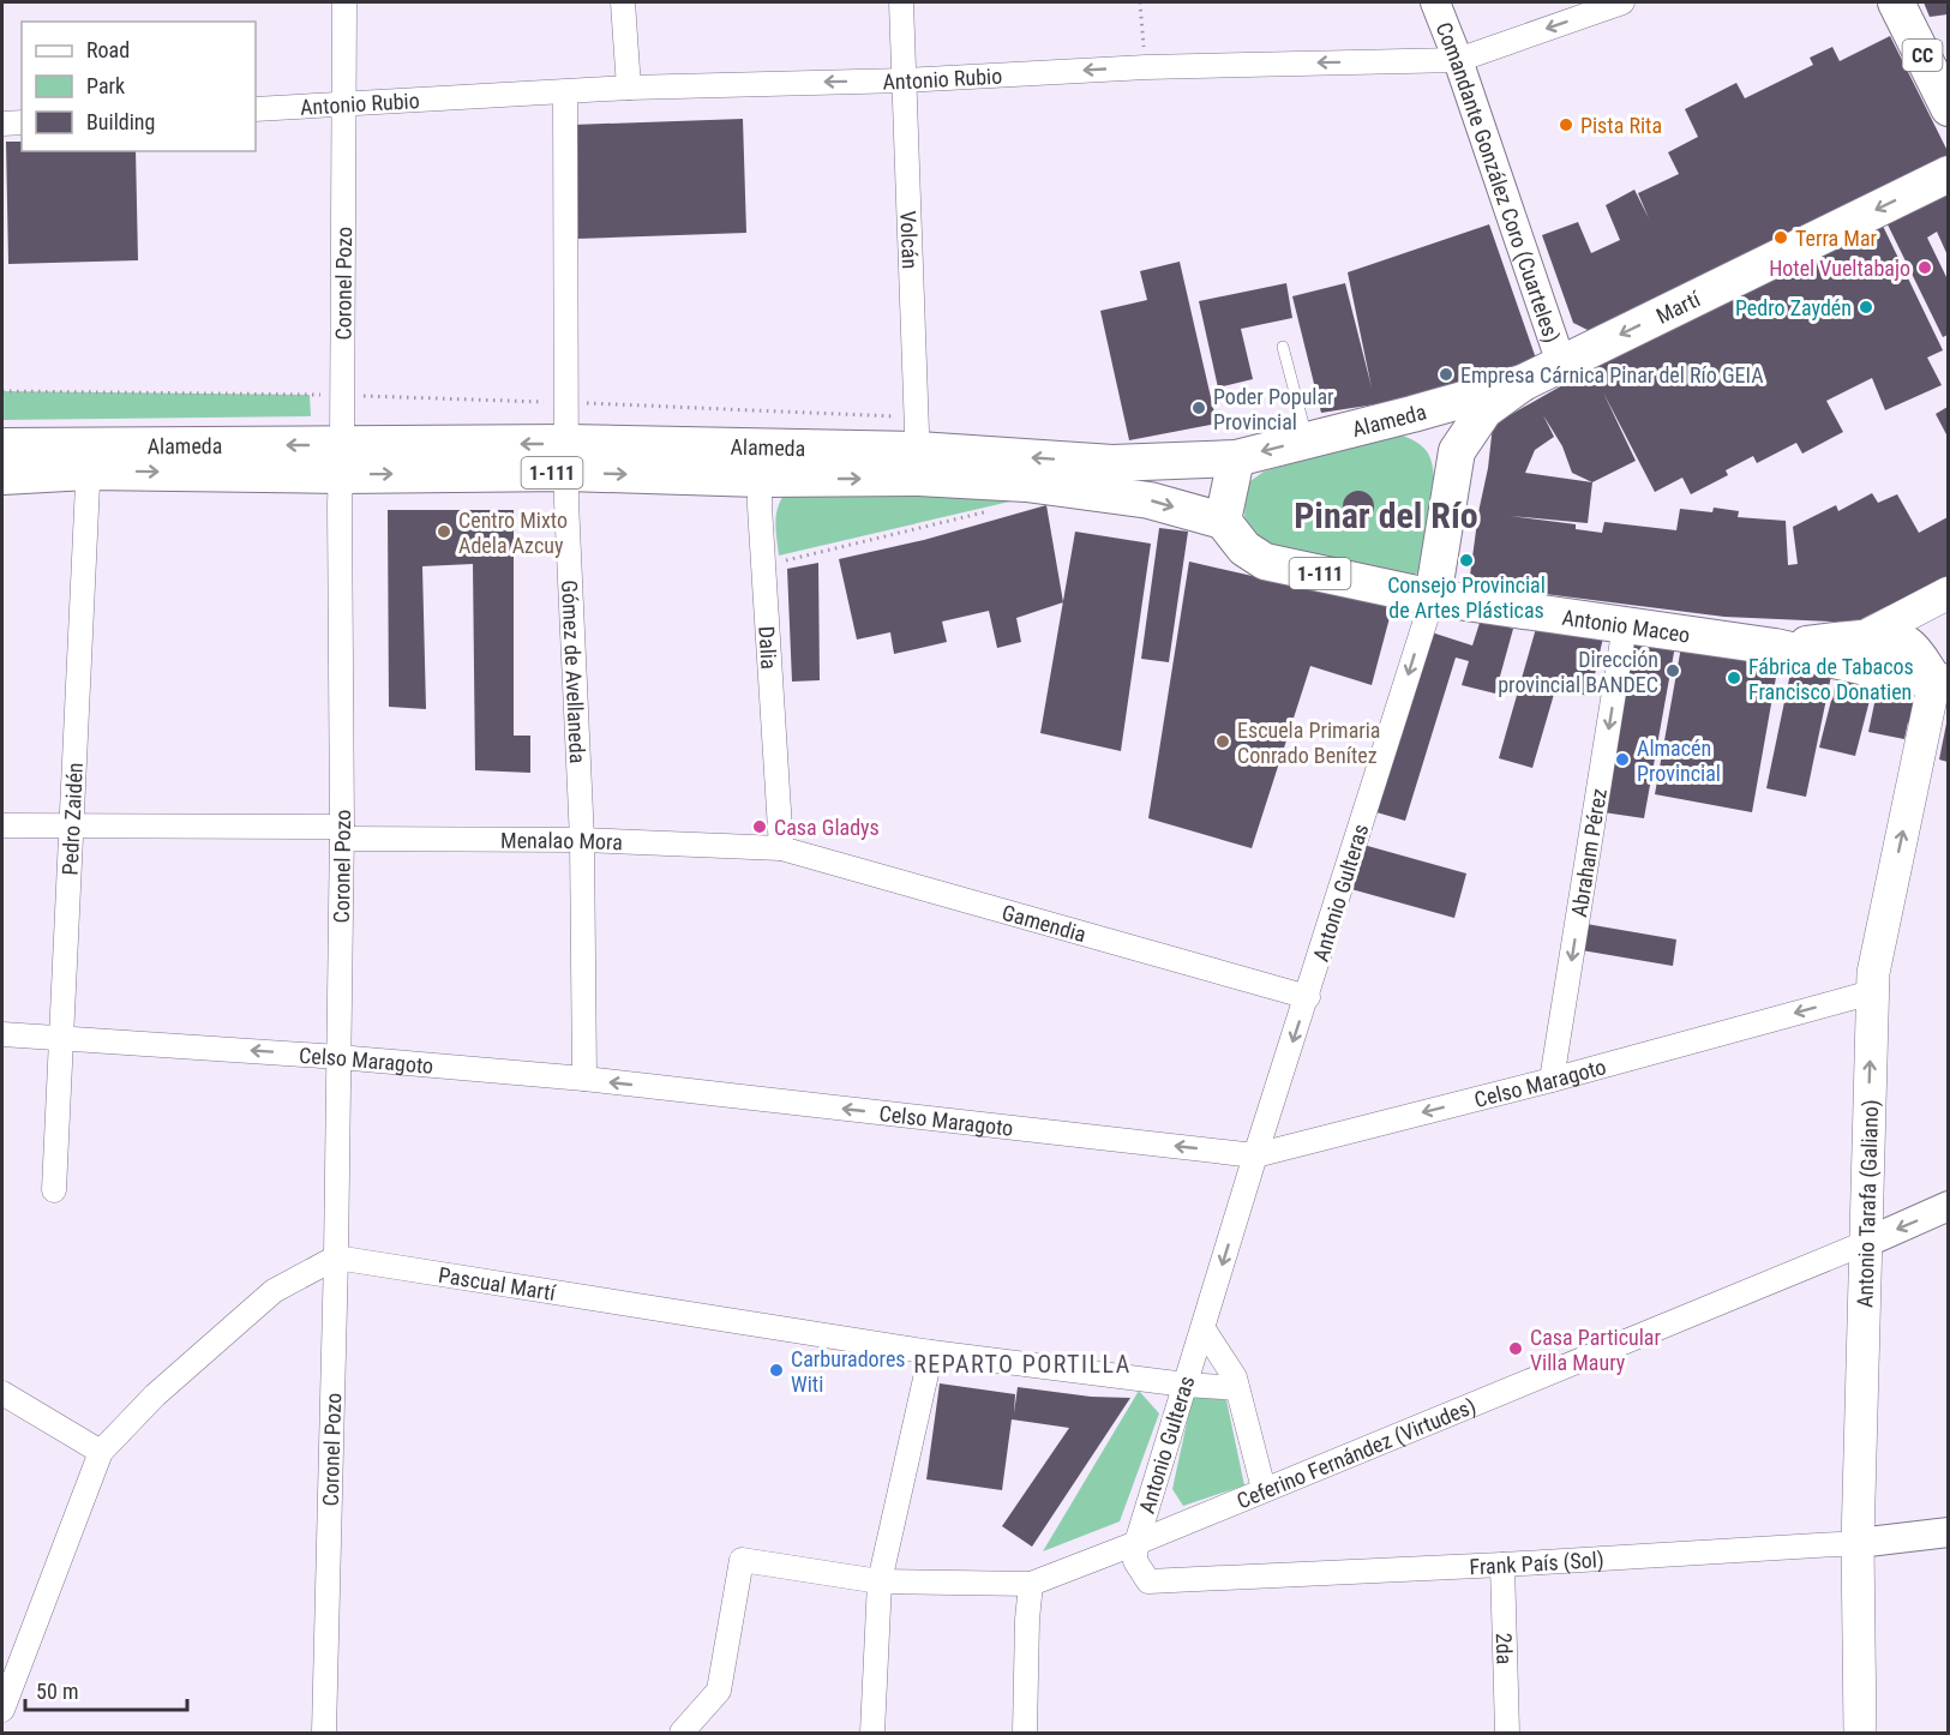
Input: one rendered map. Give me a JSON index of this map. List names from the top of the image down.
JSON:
{
  "streets": {
    "main road": [
      "CC",
      "Martí",
      "Alameda",
      "1-111",
      "Antonio Maceo",
      "Antonio Gulteras",
      "Antonio Tarafa (Galiano)"
    ],
    "street": [
      "Antonio Rubio",
      "Comandante González Coro (Cuarteles)",
      "Volcán",
      "Coronel Pozo",
      "Dalia",
      "Gómez de Avellaneda",
      "Pedro Zaidén",
      "Menalao Mora",
      "Abraham Pérez",
      "Gamendia",
      "Celso Maragoto",
      "Pascual Martí",
      "Ceferino Fernández (Virtudes)",
      "Frank País (Sol)",
      "2da"
    ]
  },
  "crossings": [
    ["Antonio Rubio", "Comandante González Coro (Cuarteles)"],
    ["Antonio Rubio", "Volcán"],
    ["Antonio Rubio", "Coronel Pozo"],
    ["Antonio Rubio", "Gómez de Avellaneda"],
    ["Comandante González Coro (Cuarteles)", "Martí"],
    ["Volcán", "Alameda"],
    ["Coronel Pozo", "Alameda"],
    ["Coronel Pozo", "Menalao Mora"],
    ["Coronel Pozo", "Celso Maragoto"],
    ["Coronel Pozo", "Pascual Martí"],
    ["Martí", "Alameda"],
    ["Martí", "Antonio Gulteras"],
    ["Alameda", "1-111"],
    ["Alameda", "Dalia"],
    ["Alameda", "Gómez de Avellaneda"],
    ["Alameda", "Pedro Zaidén"],
    ["Alameda", "Antonio Gulteras"],
    ["1-111", "Antonio Maceo"],
    ["1-111", "Antonio Gulteras"],
    ["Antonio Maceo", "Abraham Pérez"],
    ["Antonio Maceo", "Antonio Gulteras"],
    ["Antonio Maceo", "Antonio Tarafa (Galiano)"],
    ["Dalia", "Menalao Mora"],
    ["Dalia", "Gamendia"],
    ["Gómez de Avellaneda", "Menalao Mora"],
    ["Gómez de Avellaneda", "Celso Maragoto"],
    ["Pedro Zaidén", "Menalao Mora"],
    ["Pedro Zaidén", "Celso Maragoto"],
    ["Menalao Mora", "Gamendia"],
    ["Abraham Pérez", "Celso Maragoto"],
    ["Antonio Gulteras", "Gamendia"],
    ["Antonio Gulteras", "Celso Maragoto"],
    ["Antonio Gulteras", "Pascual Martí"],
    ["Antonio Gulteras", "Ceferino Fernández (Virtudes)"],
    ["Antonio Gulteras", "Frank País (Sol)"],
    ["Celso Maragoto", "Antonio Tarafa (Galiano)"],
    ["Antonio Tarafa (Galiano)", "Ceferino Fernández (Virtudes)"],
    ["Antonio Tarafa (Galiano)", "Frank País (Sol)"],
    ["Ceferino Fernández (Virtudes)", "Frank País (Sol)"],
    ["Frank País (Sol)", "2da"]
  ],
  "one_way": [
    "Antonio Rubio",
    "Martí",
    "Abraham Pérez",
    "Antonio Gulteras",
    "Celso Maragoto",
    "Antonio Tarafa (Galiano)"
  ],
  "districts": ["Pinar del Río", "REPARTO PORTILLA"],
  "places": [
    "Pista Rita",
    "Terra Mar",
    "Hotel Vueltabajo",
    "Pedro Zaydén",
    "Empresa Cárnica Pinar del Río GEIA",
    "Poder Popular Provincial",
    "Centro Mixto Adela Azcuy",
    "Consejo Provincial de Artes Plásticas",
    "Dirección provincial BANDEC",
    "Fábrica de Tabacos Francisco Donatien",
    "Escuela Primaria Conrado Benítez",
    "Almacén Provincial",
    "Casa Gladys",
    "Casa Particular Villa Maury",
    "Carburadores Witi"
  ],
  "legend": ["Road", "Park", "Building"],
  "scale_bar": "50 m"
}
